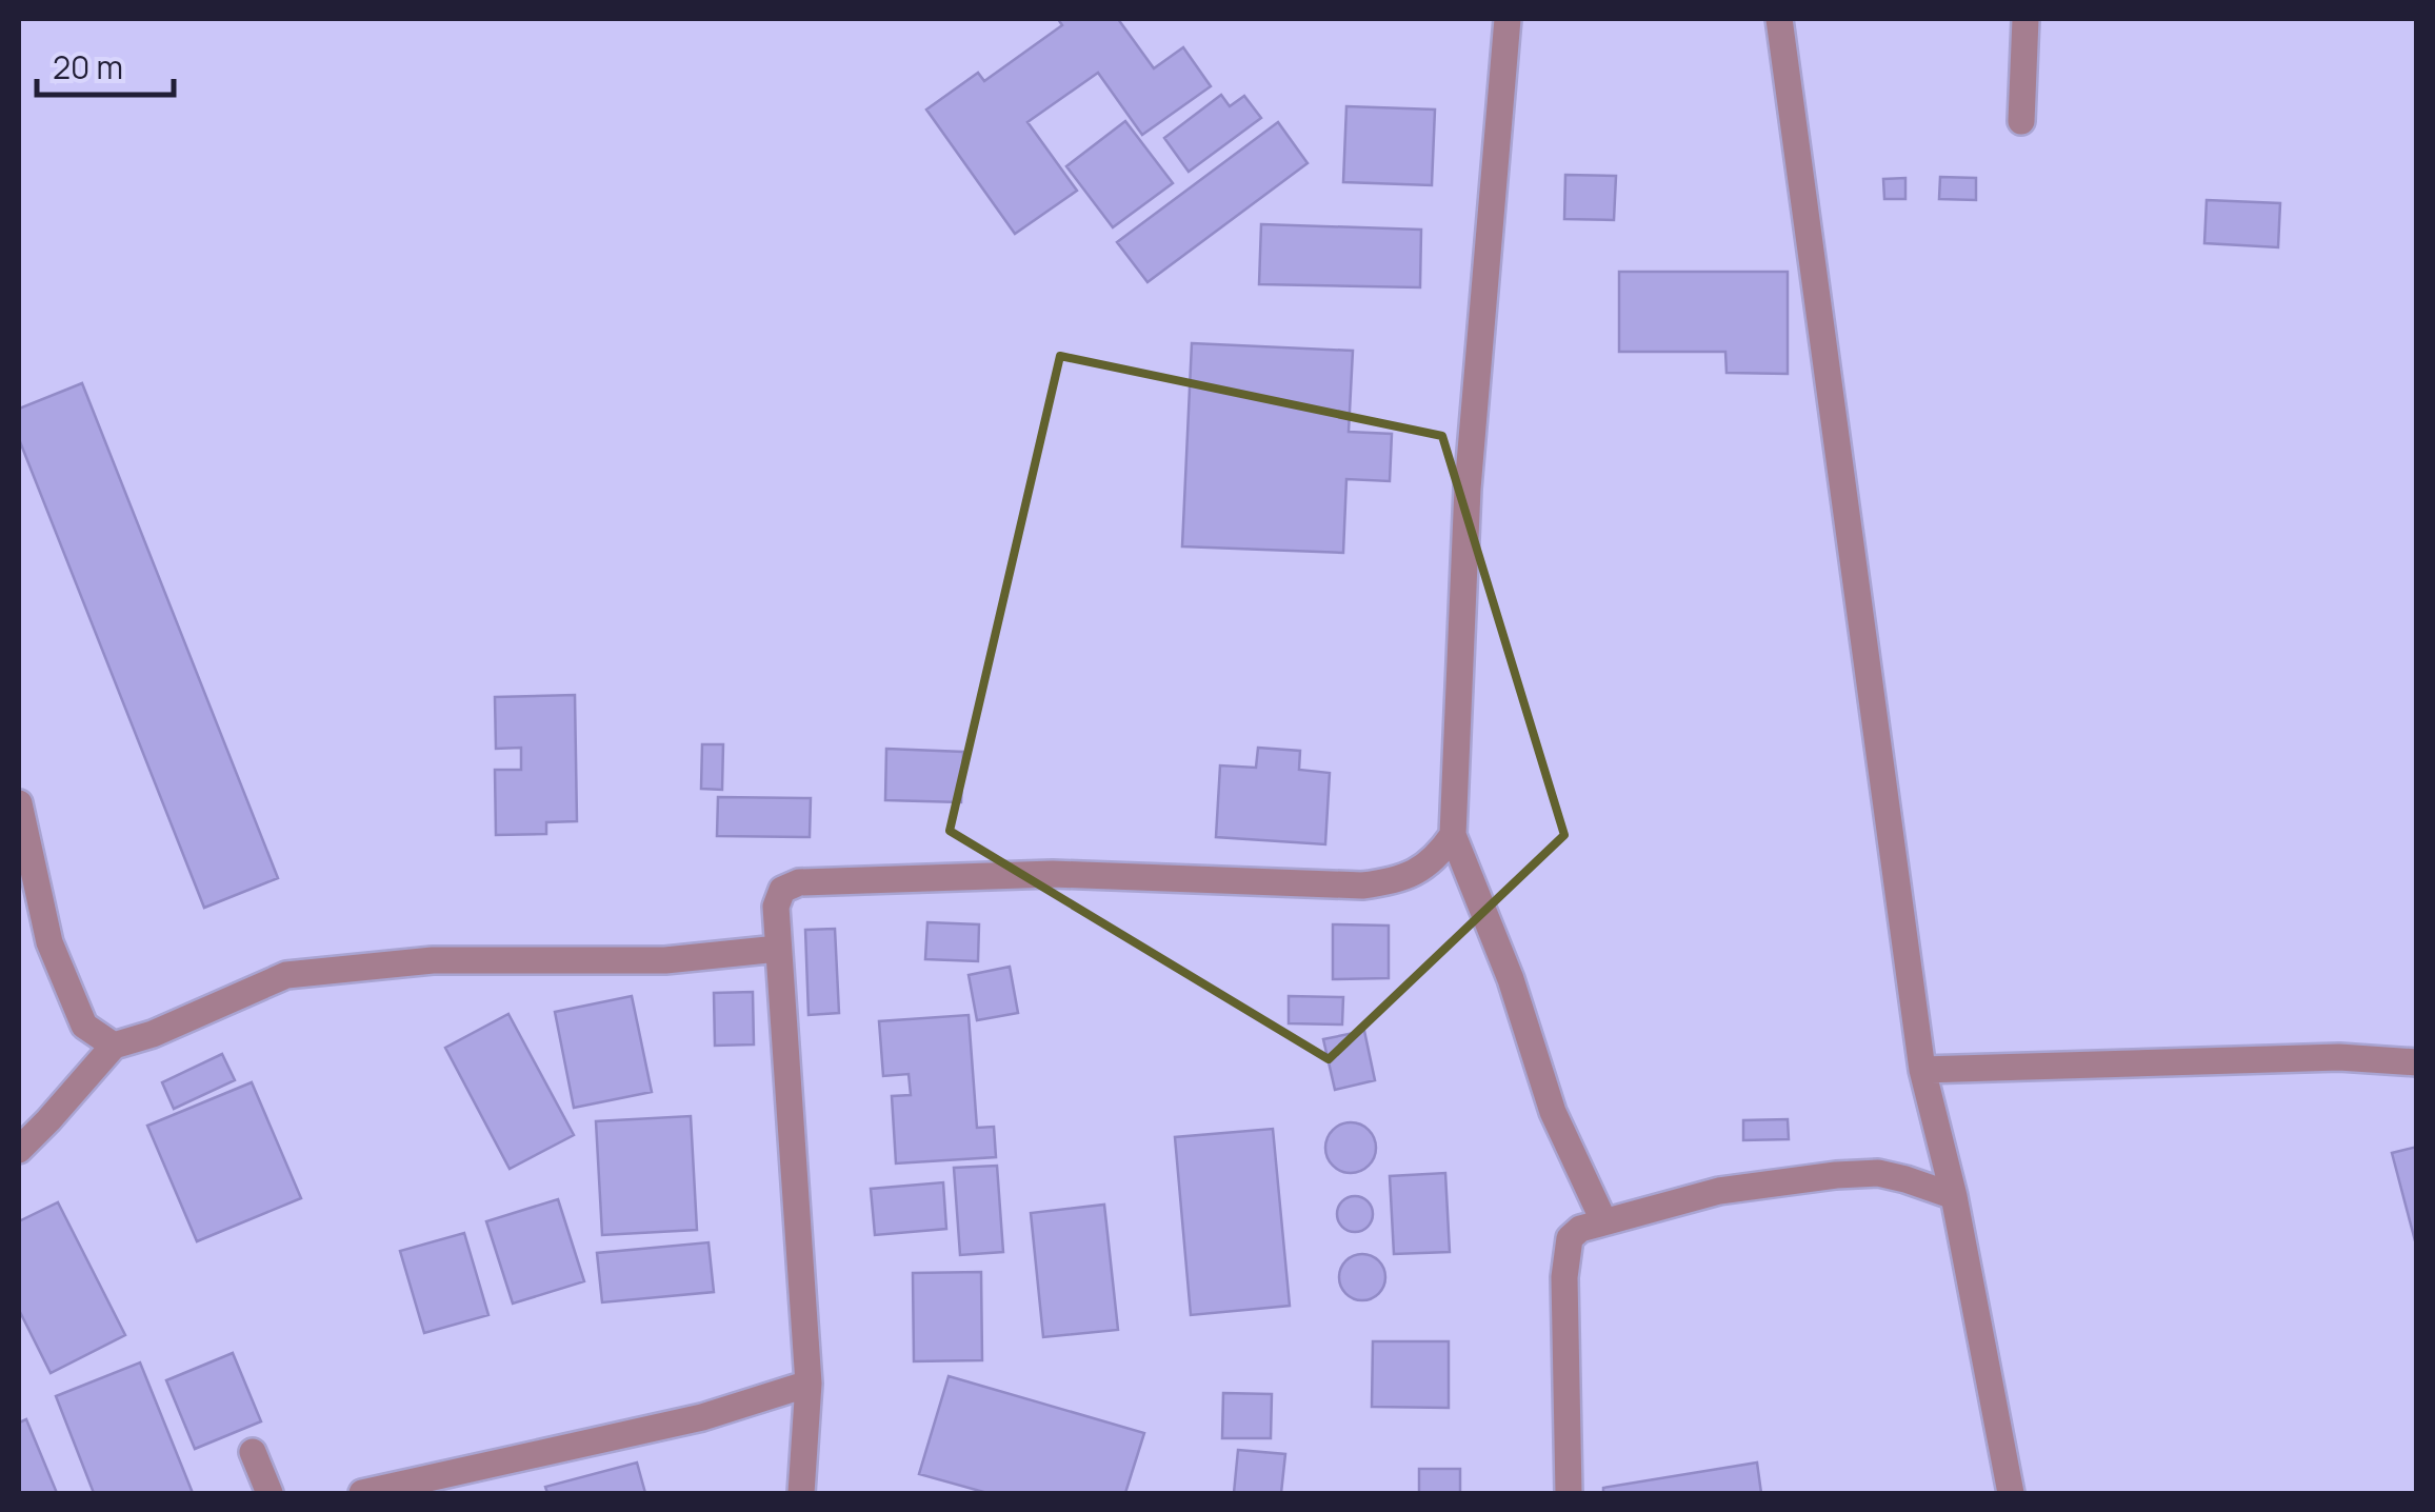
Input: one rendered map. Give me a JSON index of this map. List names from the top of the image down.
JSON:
{
  "scale_bar": "20 m"
}
